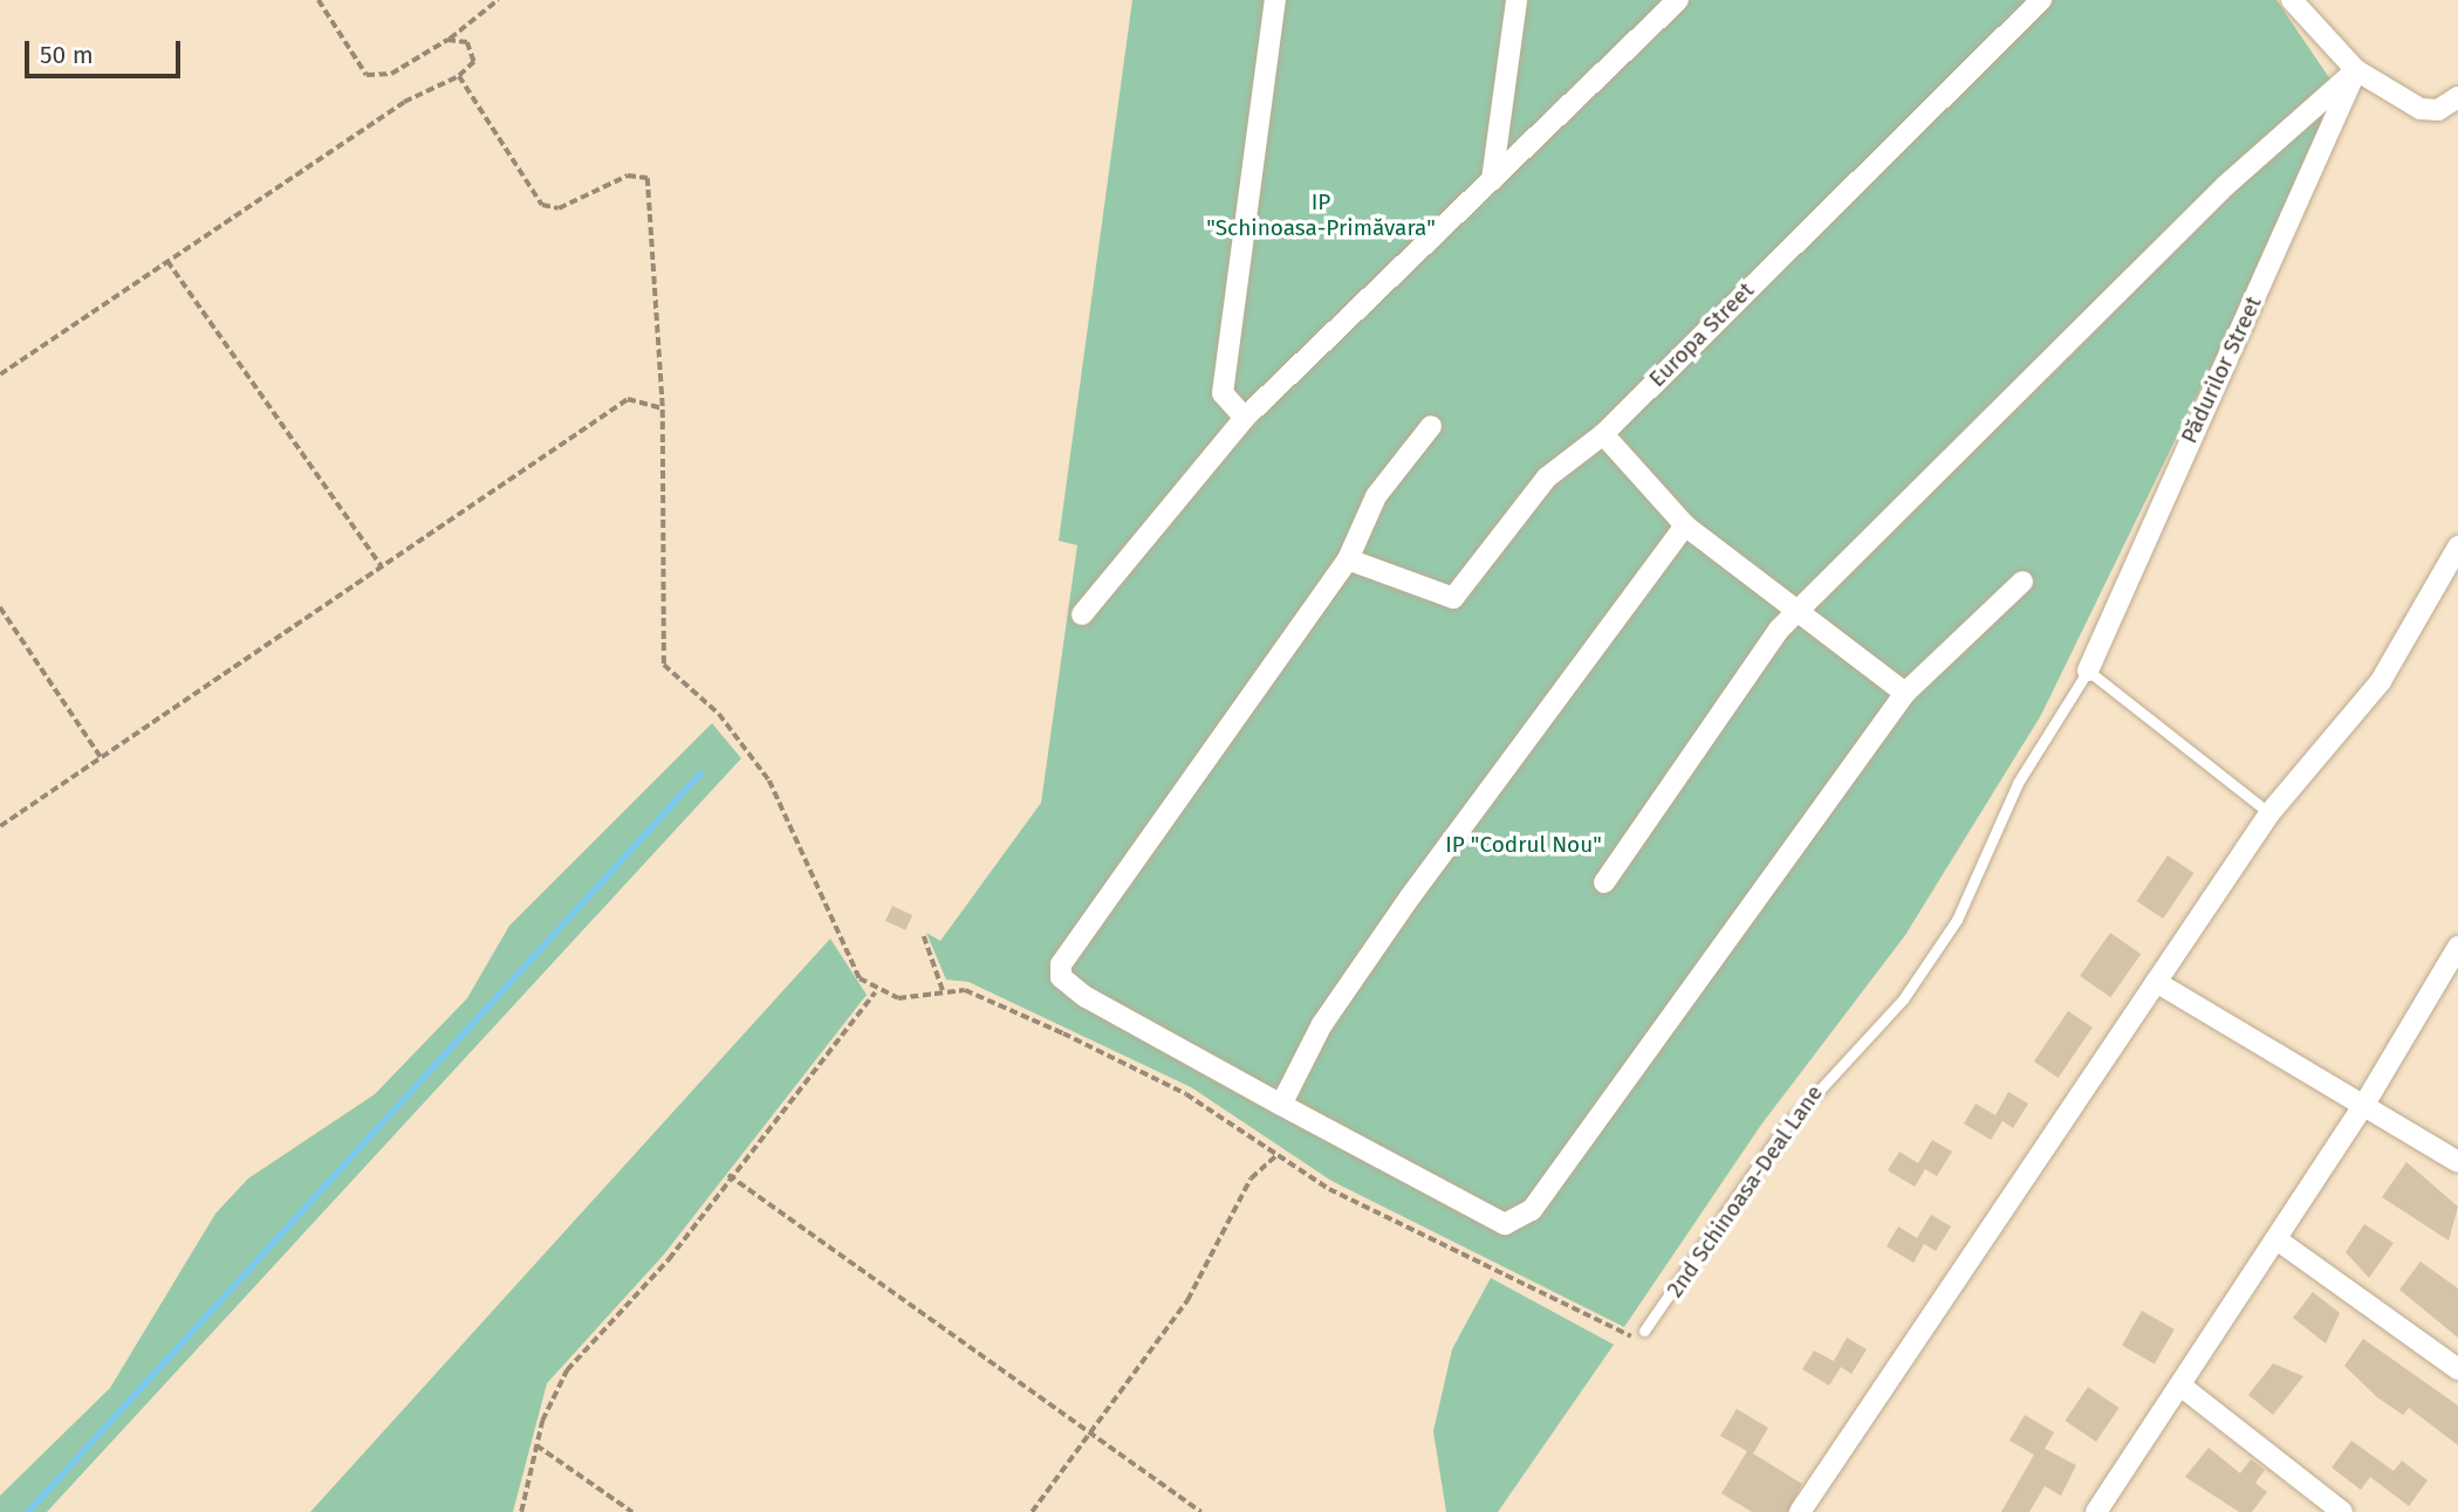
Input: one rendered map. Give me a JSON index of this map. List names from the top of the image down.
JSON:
{
  "streets": {
    "street": ["Europa Street", "Pădurilor Street"],
    "lane": ["2nd Schinoasa-Deal Lane"]
  },
  "crossings": [
    ["Pădurilor Street", "2nd Schinoasa-Deal Lane"]
  ],
  "parks": ["IP \"Schinoasa-Primăvara\"", "IP \"Codrul Nou\""],
  "scale_bar": "50 m"
}
